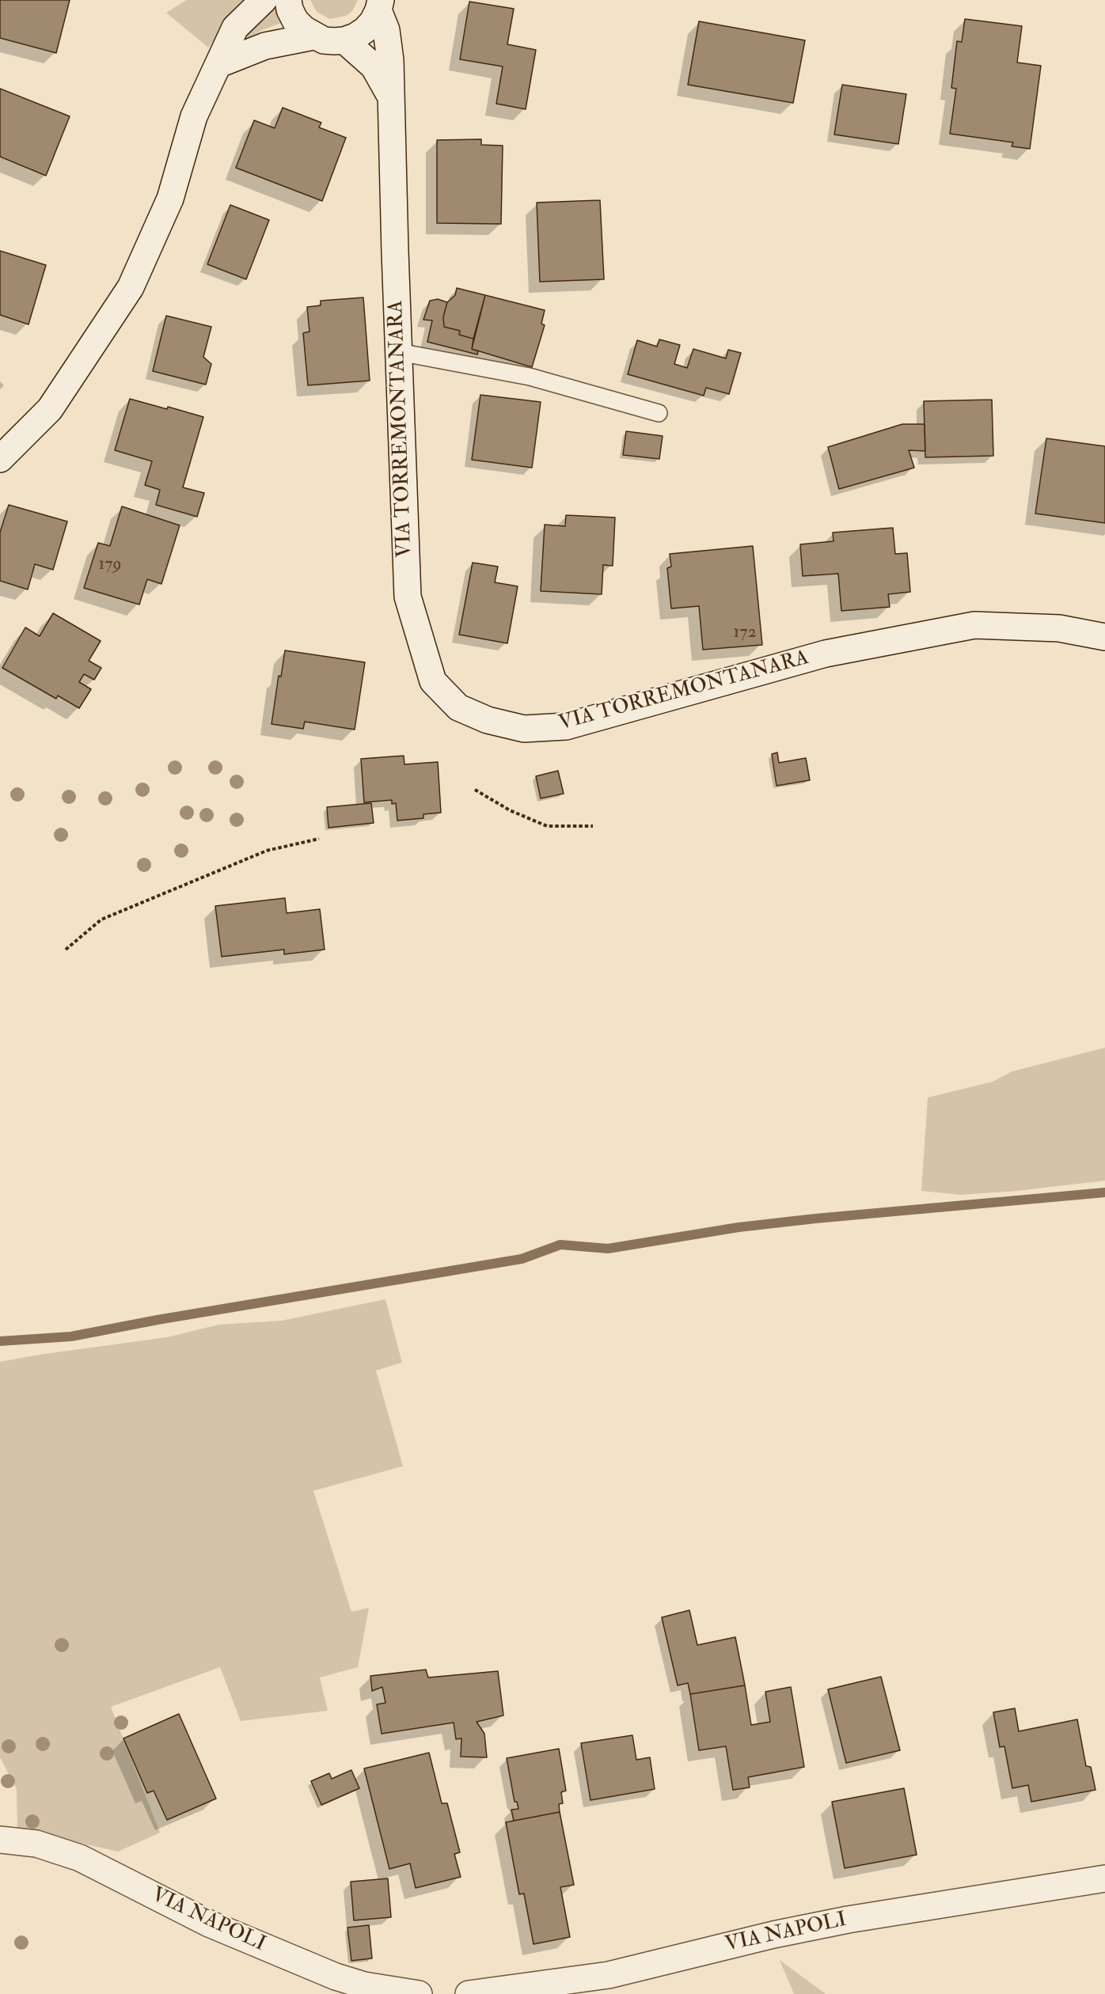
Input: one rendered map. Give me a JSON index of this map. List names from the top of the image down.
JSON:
{
  "streets": {
    "street": ["VIA TORREMONTANARA", "VIA NAPOLI"]
  },
  "house_numbers": ["179", "172"]
}
